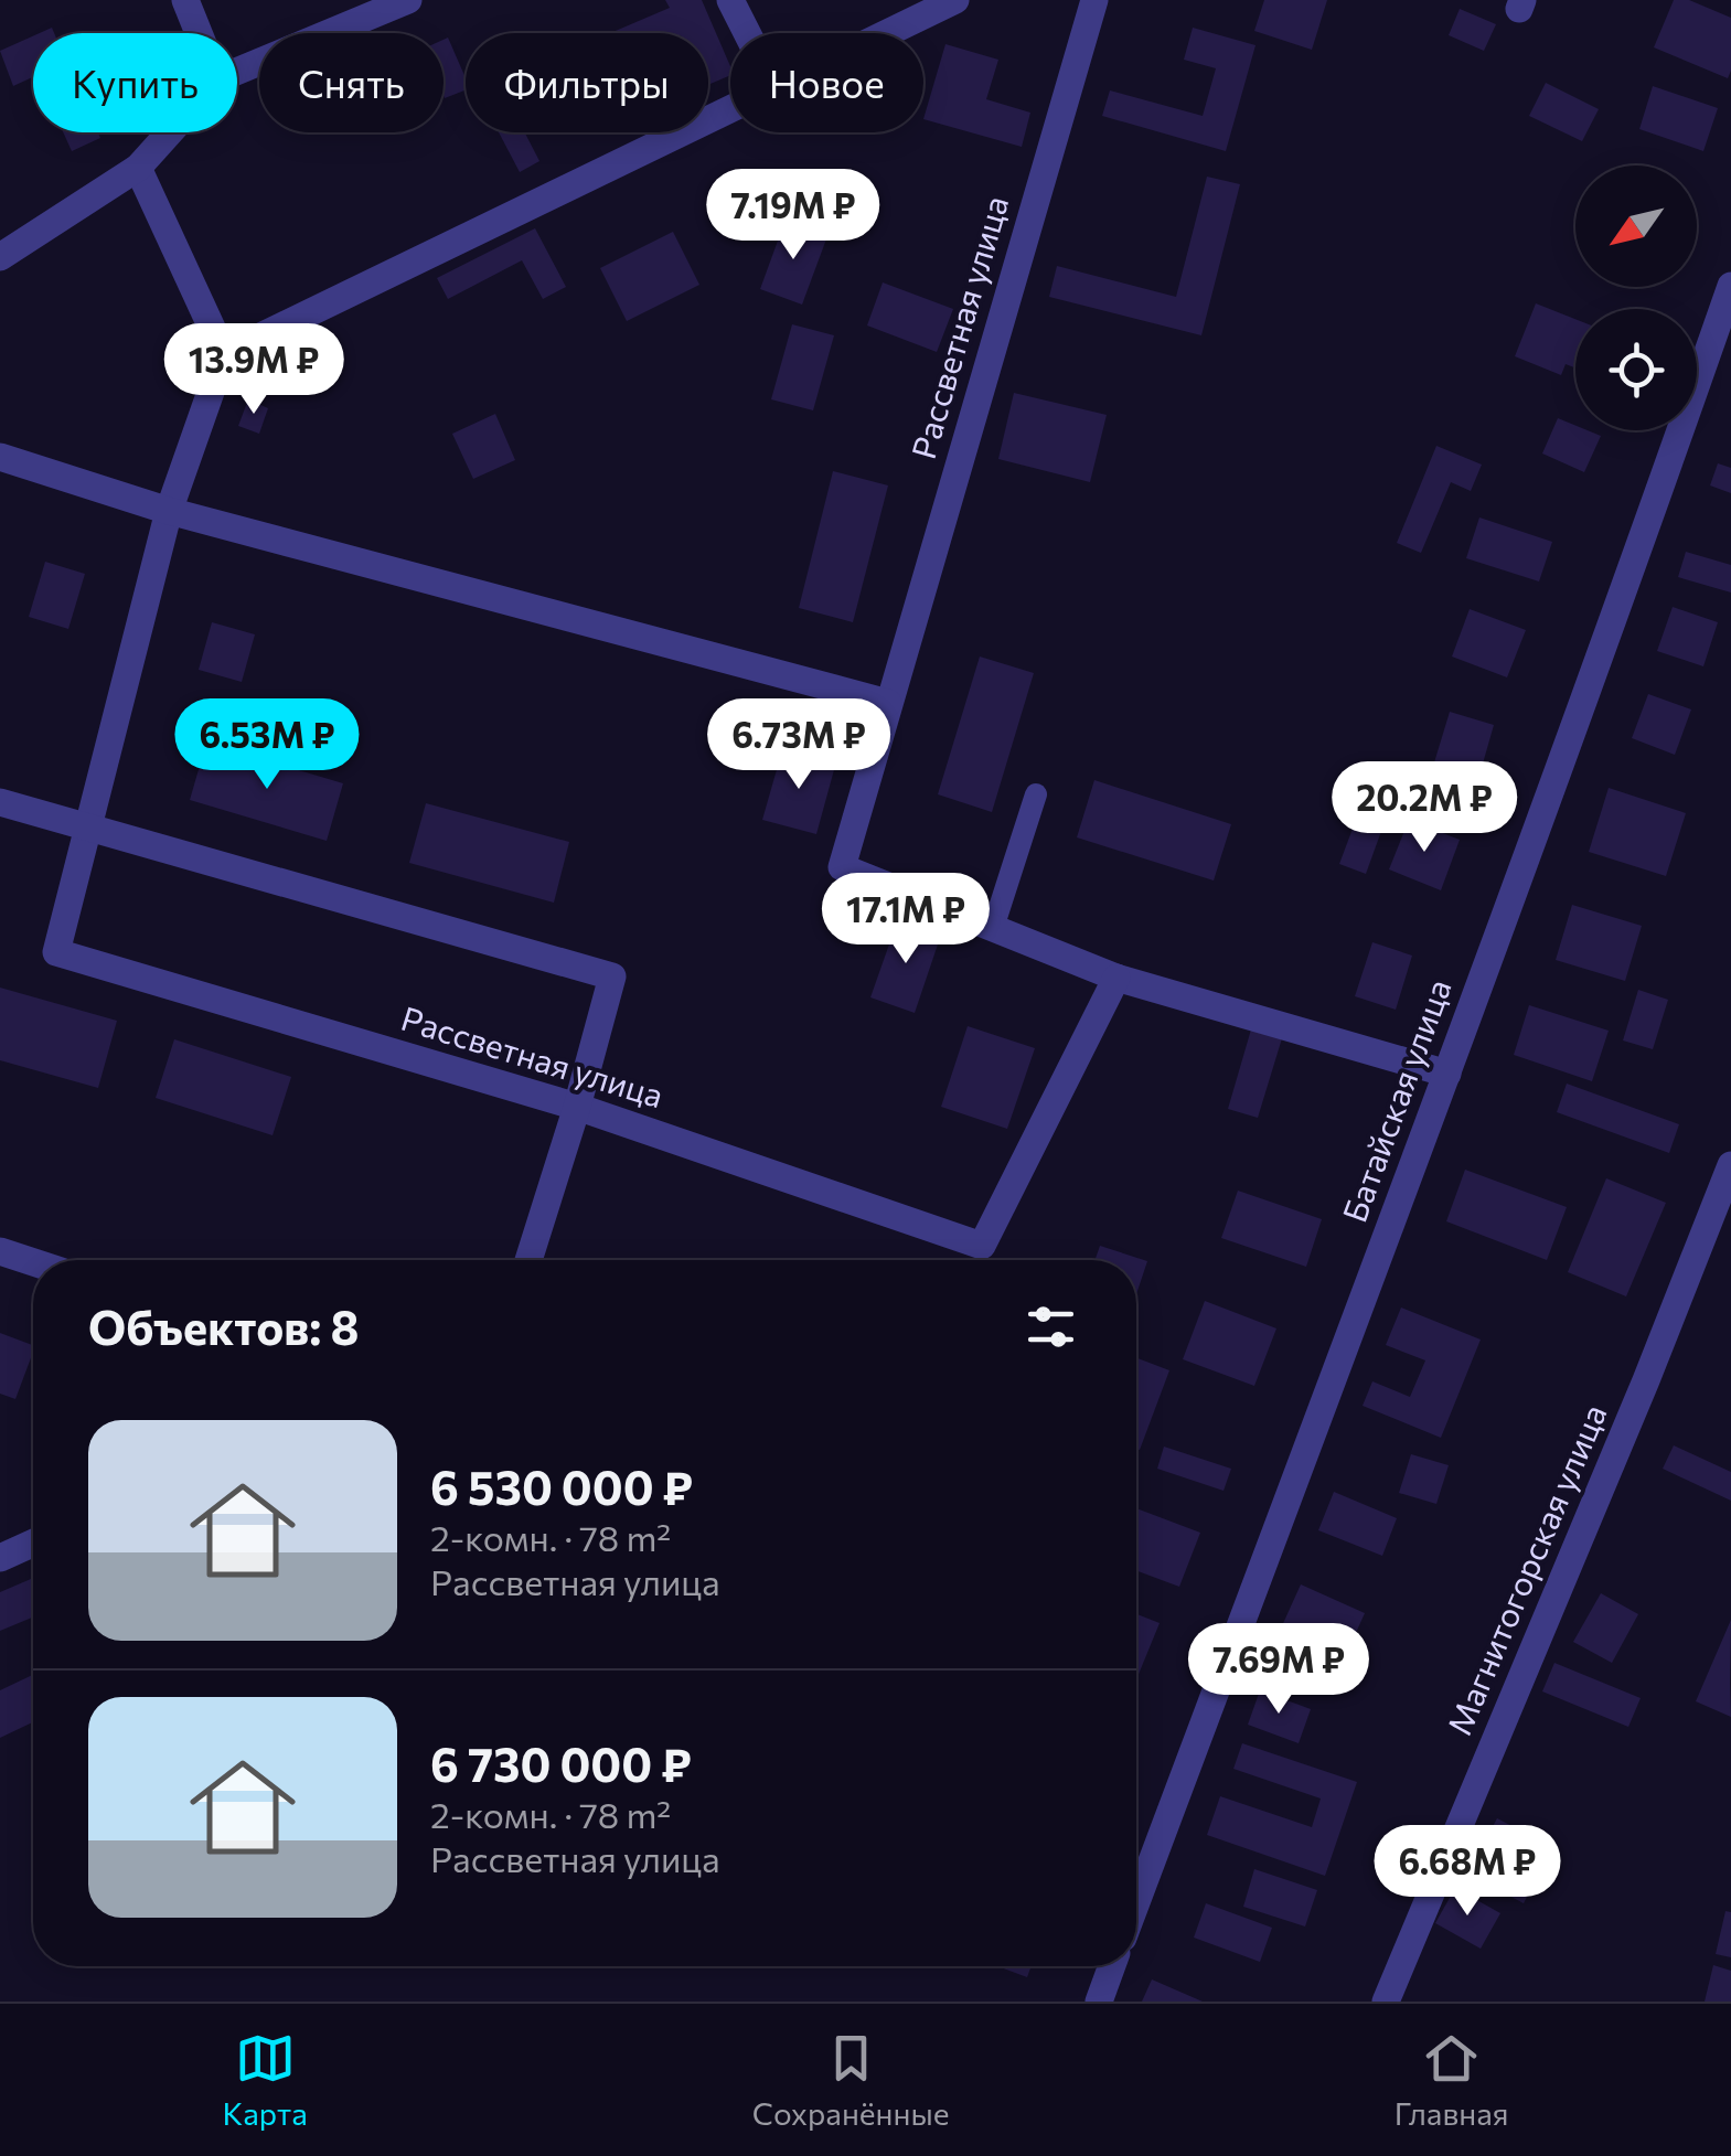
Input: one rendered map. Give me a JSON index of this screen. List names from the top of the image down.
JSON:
{
  "streets": {
    "street": ["Рассветная улица", "Батайская улица", "Магнитогорская улица"]
  },
  "north": "bottom left",
  "page": {
    "chip": [
      "Купить",
      "Снять",
      "Фильтры",
      "Новое"
    ],
    "price": [
      "7.19M ₽",
      "13.9M ₽",
      "6.53M ₽",
      "6.73M ₽",
      "20.2M ₽",
      "17.1M ₽",
      "7.69M ₽",
      "6.68M ₽"
    ],
    "heading": "Объектов: 8",
    "list": [
      {
        "name": "6 530 000 ₽",
        "note": "2-комн. · 78 m² · Рассветная улица"
      },
      {
        "name": "6 730 000 ₽",
        "note": "2-комн. · 78 m² · Рассветная улица"
      }
    ],
    "tabs": ["Карта", "Сохранённые", "Главная"]
  }
}
